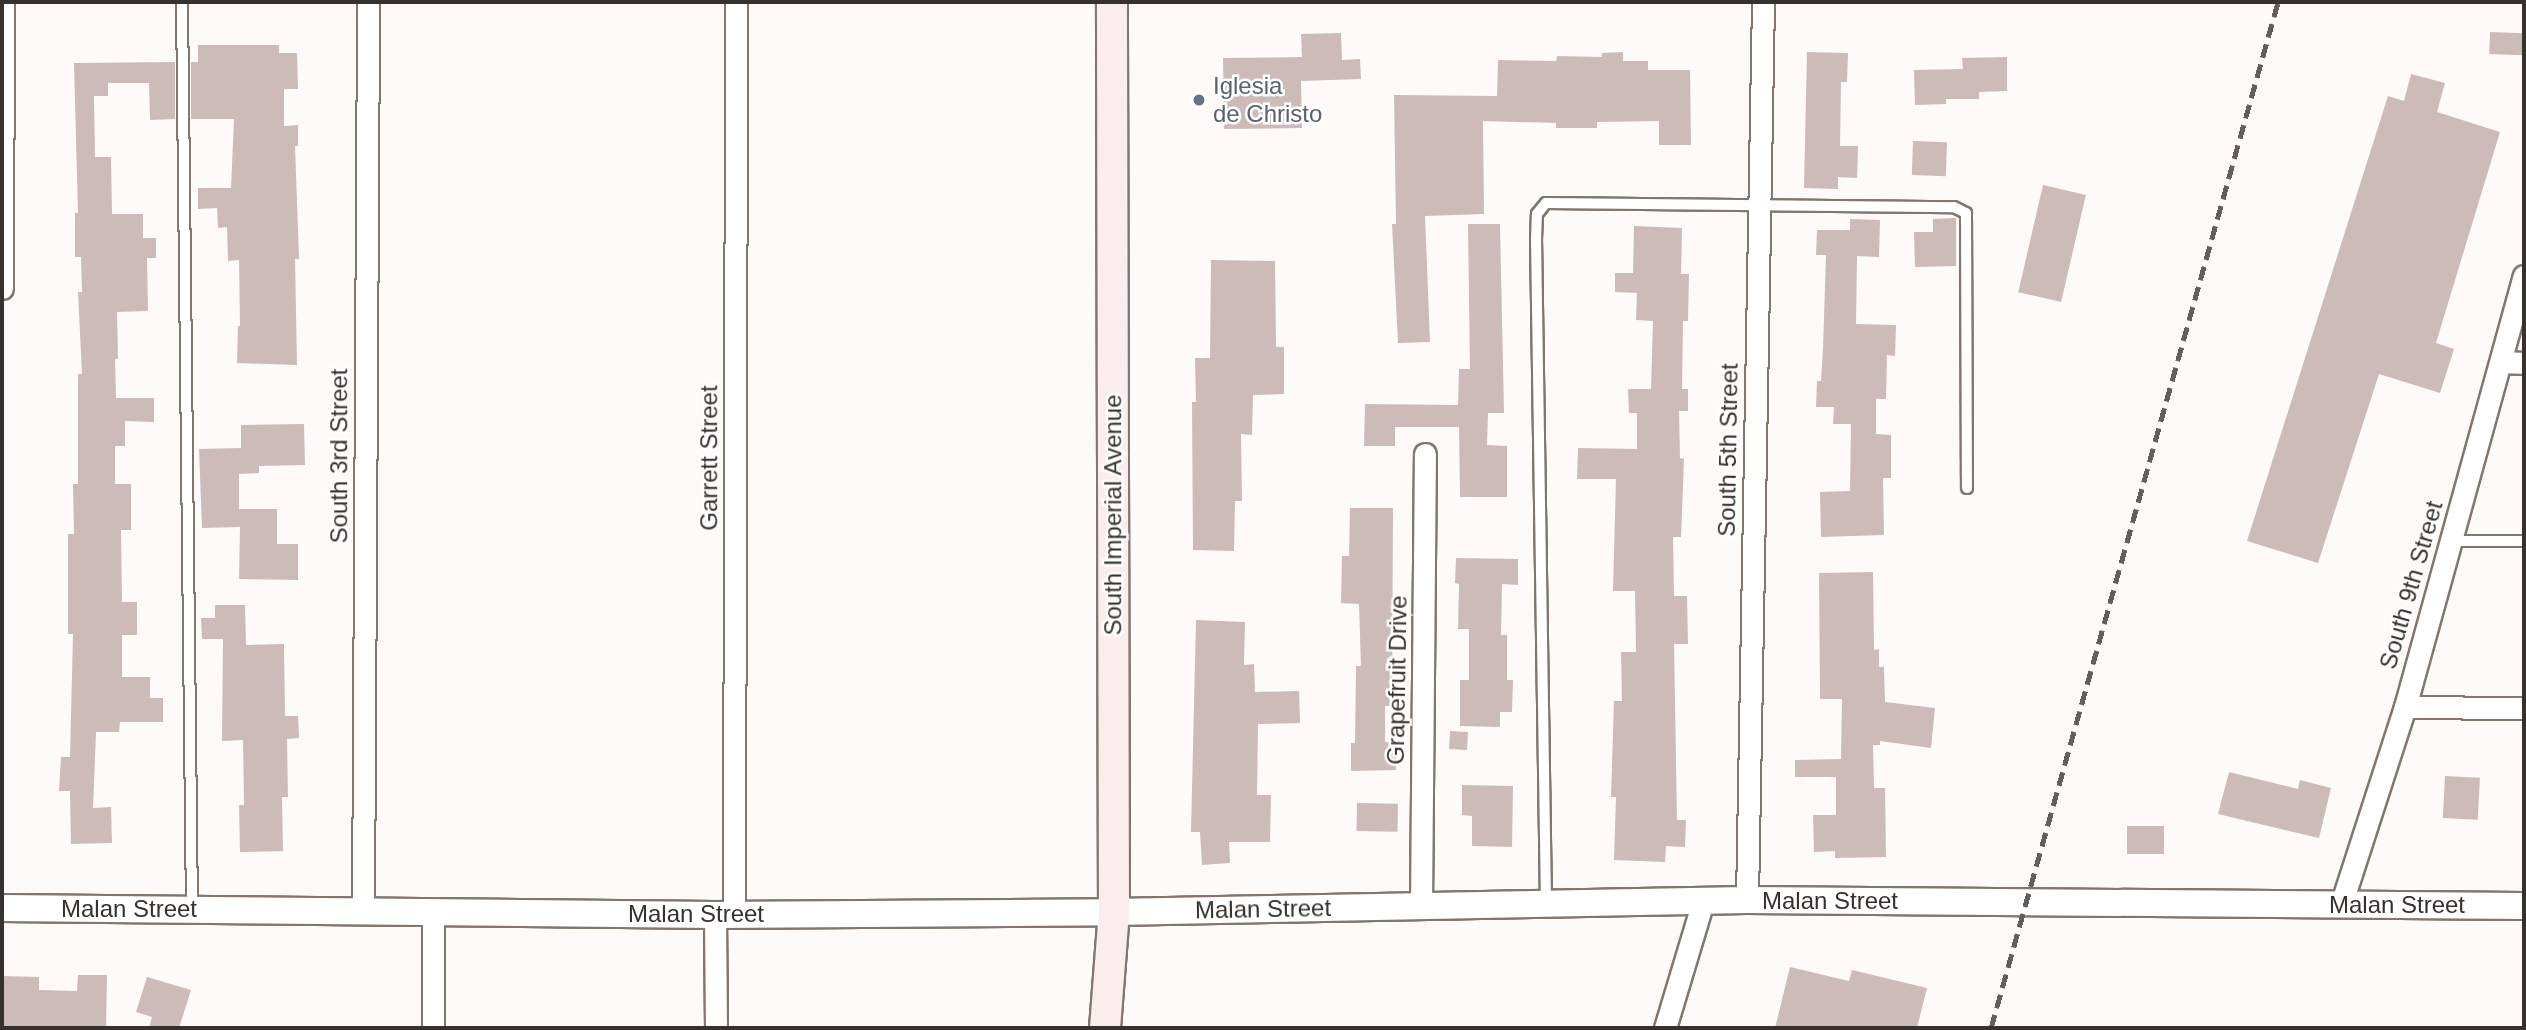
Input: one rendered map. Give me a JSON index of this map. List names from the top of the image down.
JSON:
{
  "streets": {
    "main road": ["South Imperial Avenue"],
    "street": [
      "South 5th Street",
      "South 3rd Street",
      "Garrett Street",
      "South 9th Street",
      "Grapefruit Drive",
      "Malan Street"
    ]
  },
  "crossings": [
    ["South 5th Street", "Malan Street"],
    ["South 3rd Street", "Malan Street"],
    ["Garrett Street", "Malan Street"],
    ["South Imperial Avenue", "Malan Street"],
    ["South 9th Street", "Malan Street"],
    ["Grapefruit Drive", "Malan Street"]
  ],
  "places": ["Iglesia de Christo"]
}
